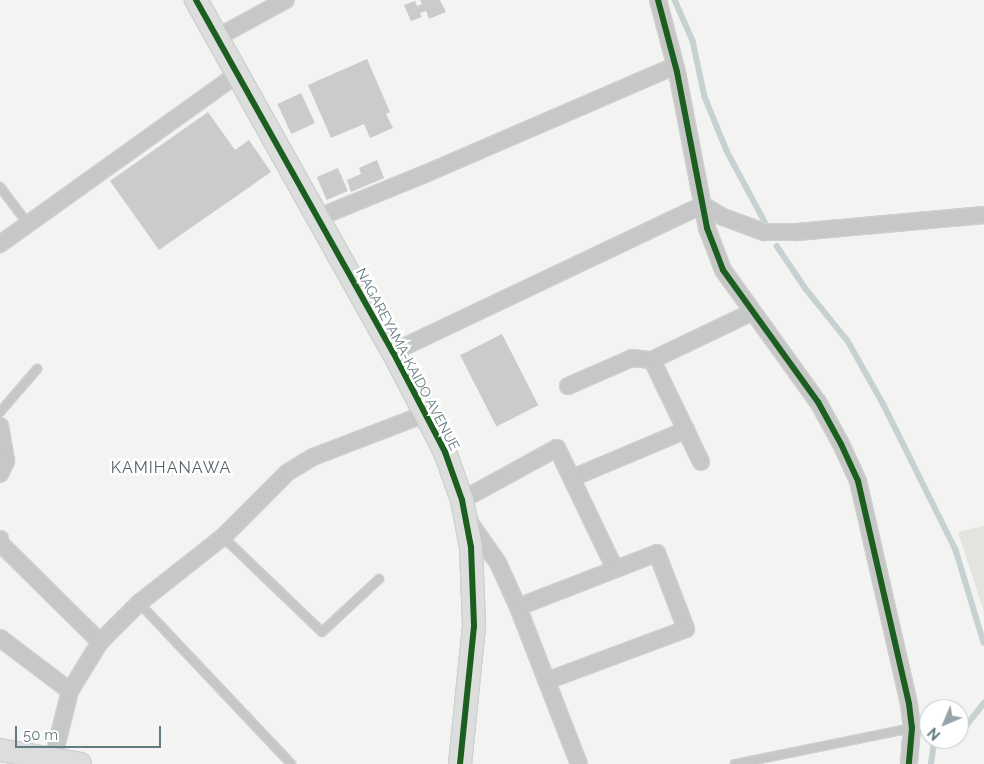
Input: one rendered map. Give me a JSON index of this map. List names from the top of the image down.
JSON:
{
  "streets": {
    "street": ["NAGAREYAMA-KAIDO AVENUE"]
  },
  "districts": ["KAMIHANAWA"],
  "scale_bar": "50 m",
  "north": "bottom left"
}
